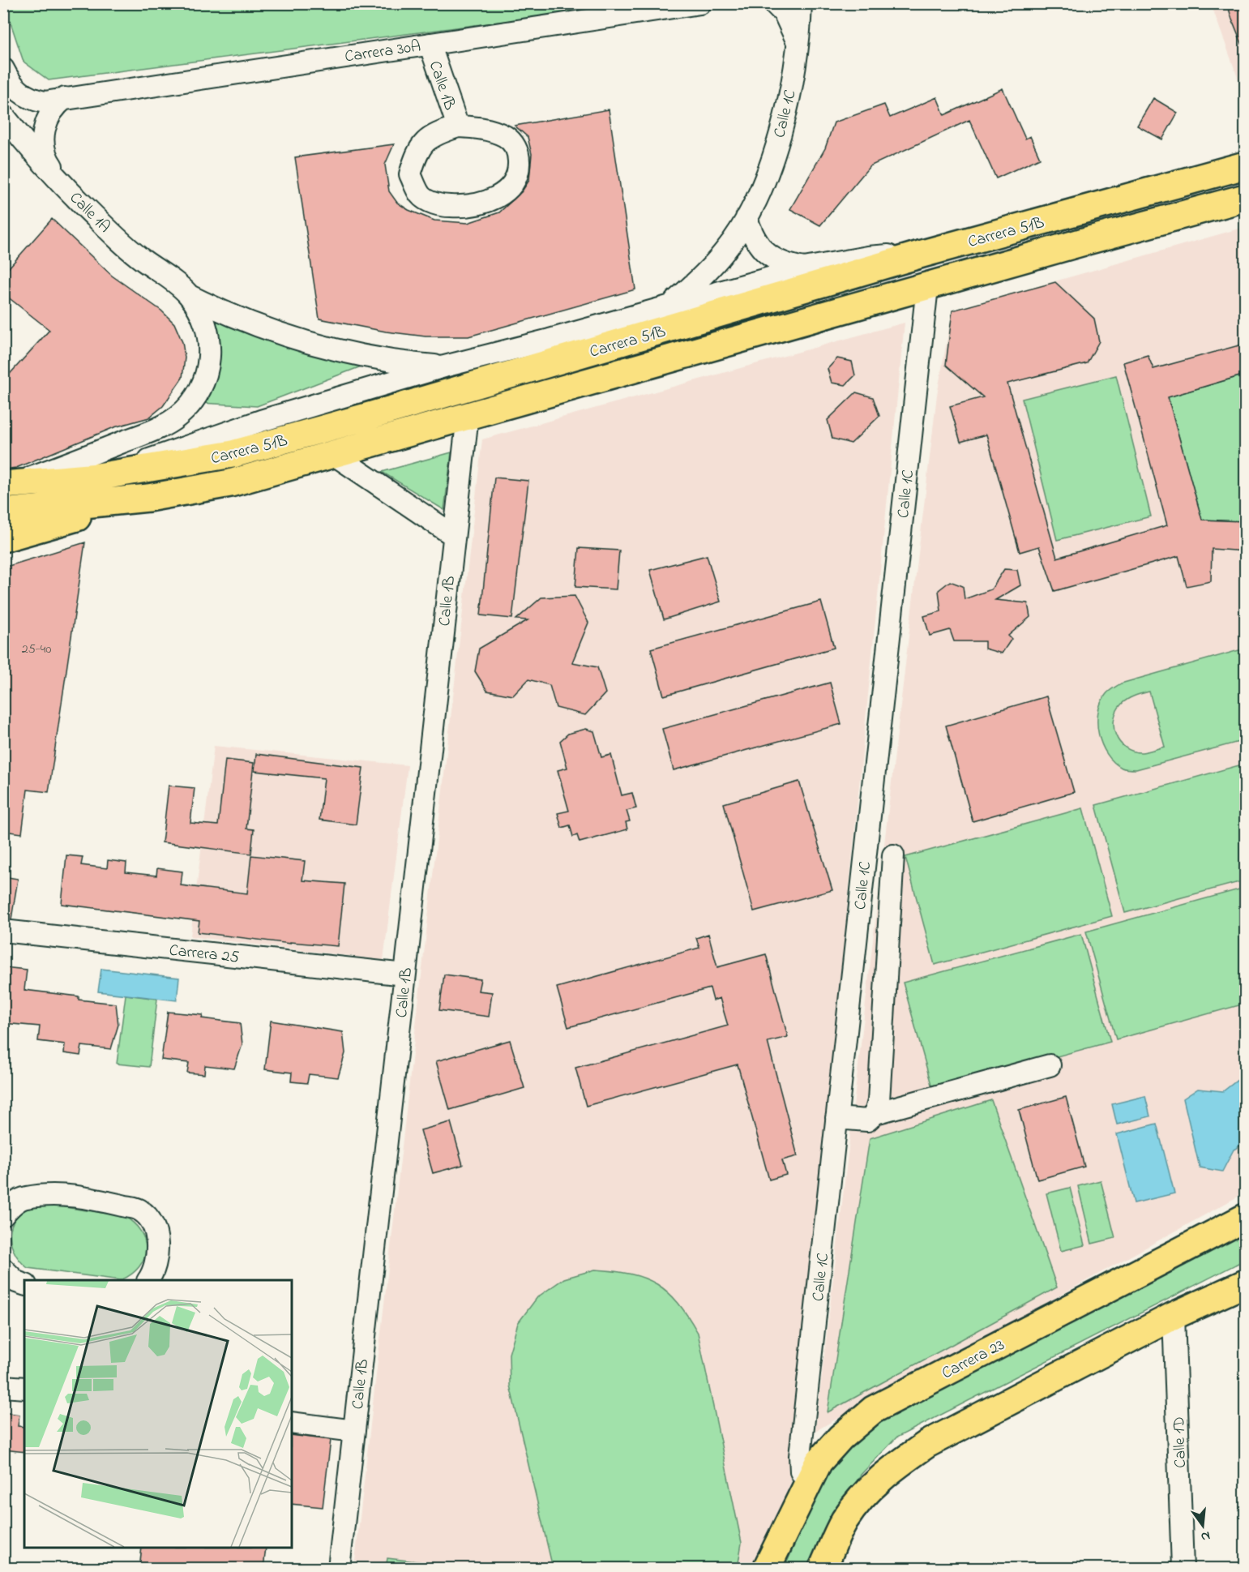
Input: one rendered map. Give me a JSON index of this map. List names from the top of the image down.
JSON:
{
  "streets": {
    "main road": ["Carrera 51B", "Carrera 23"],
    "street": [
      "Carrera 30A",
      "Calle 1B",
      "Calle 1C",
      "Calle 1A",
      "Carrera 25",
      "Calle 1D"
    ]
  },
  "crossings": [
    ["Carrera 30A", "Calle 1B"],
    ["Calle 1B", "Carrera 51B"],
    ["Calle 1B", "Carrera 25"],
    ["Calle 1C", "Carrera 51B"],
    ["Calle 1C", "Carrera 23"]
  ],
  "house_numbers": ["25-40"],
  "north": "bottom"
}
